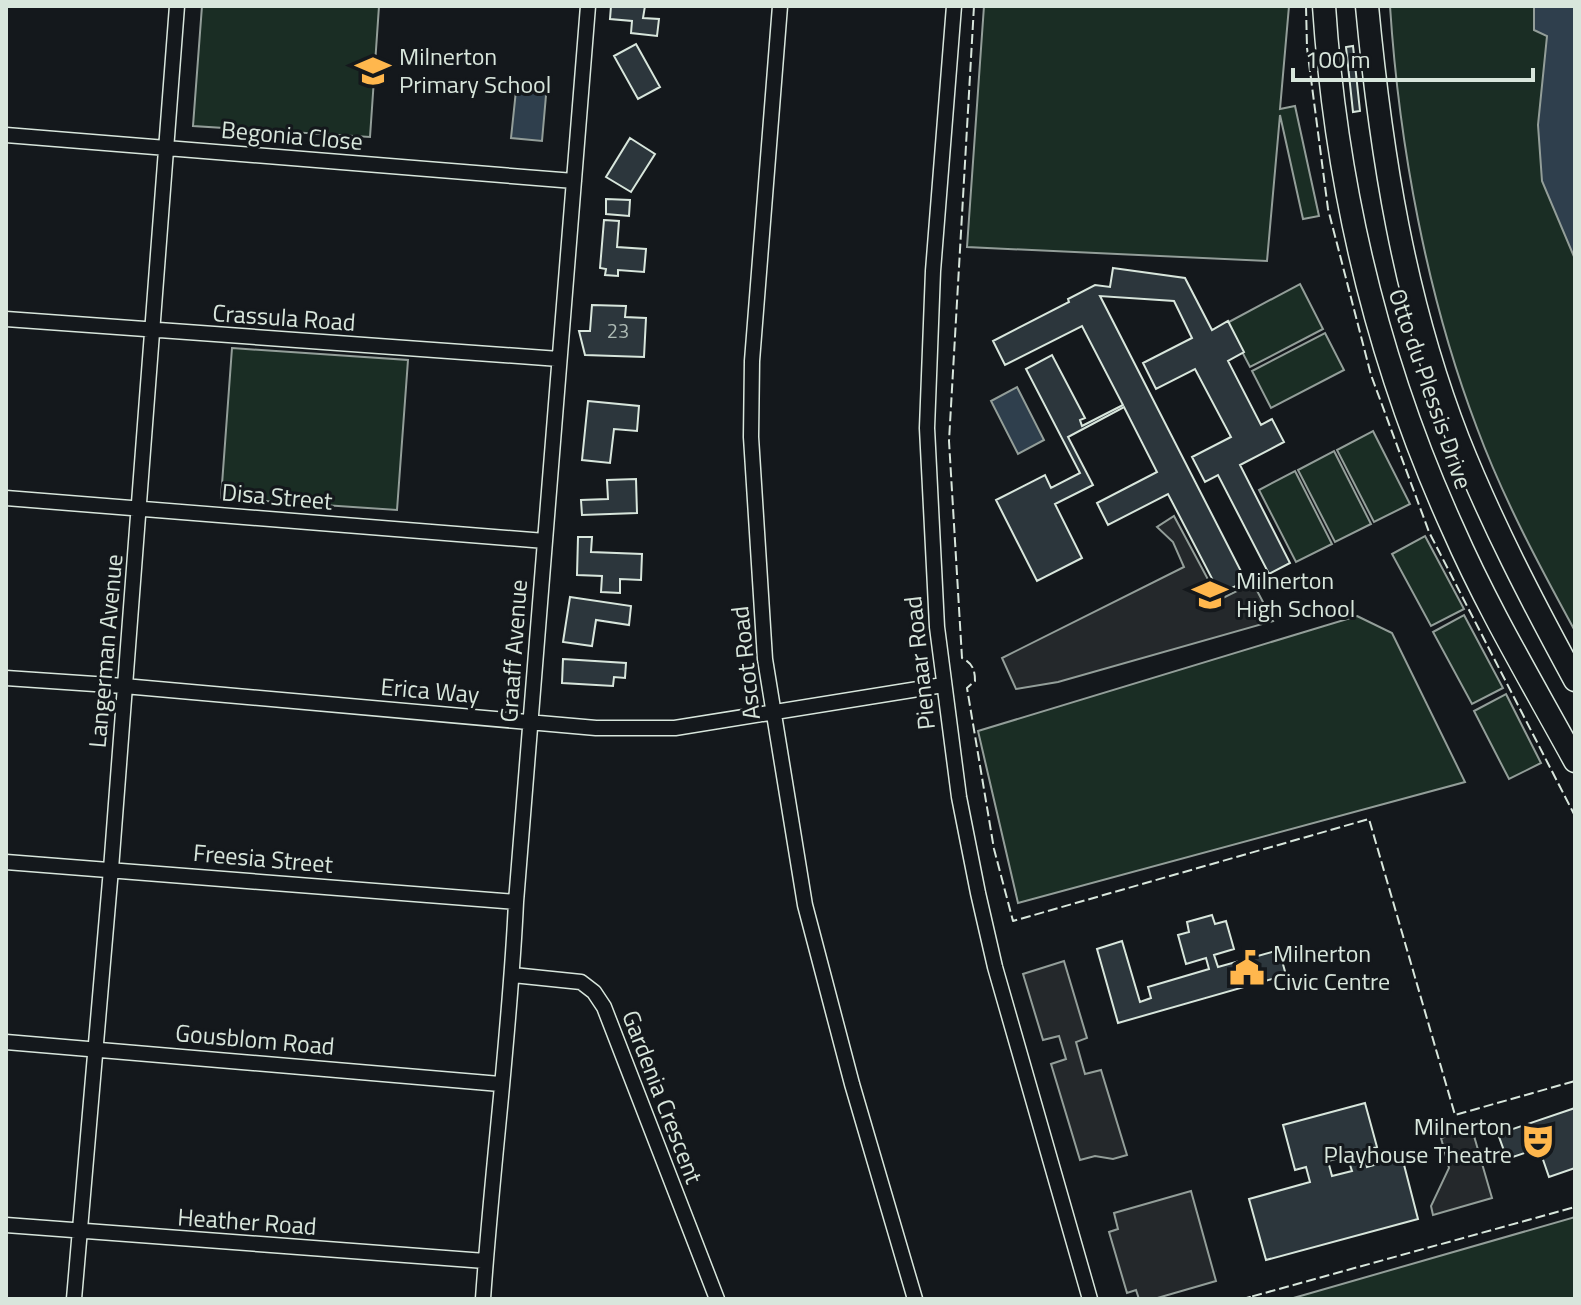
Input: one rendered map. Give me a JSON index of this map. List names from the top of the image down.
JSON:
{
  "streets": {
    "main road": ["Otto du Plessis Drive"],
    "street": [
      "Begonia Close",
      "Crassula Road",
      "Disa Street",
      "Langerman Avenue",
      "Graaff Avenue",
      "Ascot Road",
      "Pienaar Road",
      "Erica Way",
      "Freesia Street",
      "Gousblom Road",
      "Gardenia Crescent",
      "Heather Road"
    ]
  },
  "crossings": [
    ["Begonia Close", "Langerman Avenue"],
    ["Begonia Close", "Graaff Avenue"],
    ["Crassula Road", "Langerman Avenue"],
    ["Crassula Road", "Graaff Avenue"],
    ["Disa Street", "Langerman Avenue"],
    ["Disa Street", "Graaff Avenue"],
    ["Langerman Avenue", "Erica Way"],
    ["Langerman Avenue", "Freesia Street"],
    ["Langerman Avenue", "Gousblom Road"],
    ["Langerman Avenue", "Heather Road"],
    ["Graaff Avenue", "Erica Way"],
    ["Graaff Avenue", "Freesia Street"],
    ["Graaff Avenue", "Gousblom Road"],
    ["Graaff Avenue", "Gardenia Crescent"],
    ["Graaff Avenue", "Heather Road"],
    ["Ascot Road", "Erica Way"],
    ["Pienaar Road", "Erica Way"]
  ],
  "places": {
    "school or university": ["Milnerton Primary School", "Milnerton High School"],
    "public building": ["Milnerton Civic Centre"],
    "theatre": ["Milnerton Playhouse Theatre"]
  },
  "house_numbers": ["23"],
  "scale_bar": "100 m"
}
